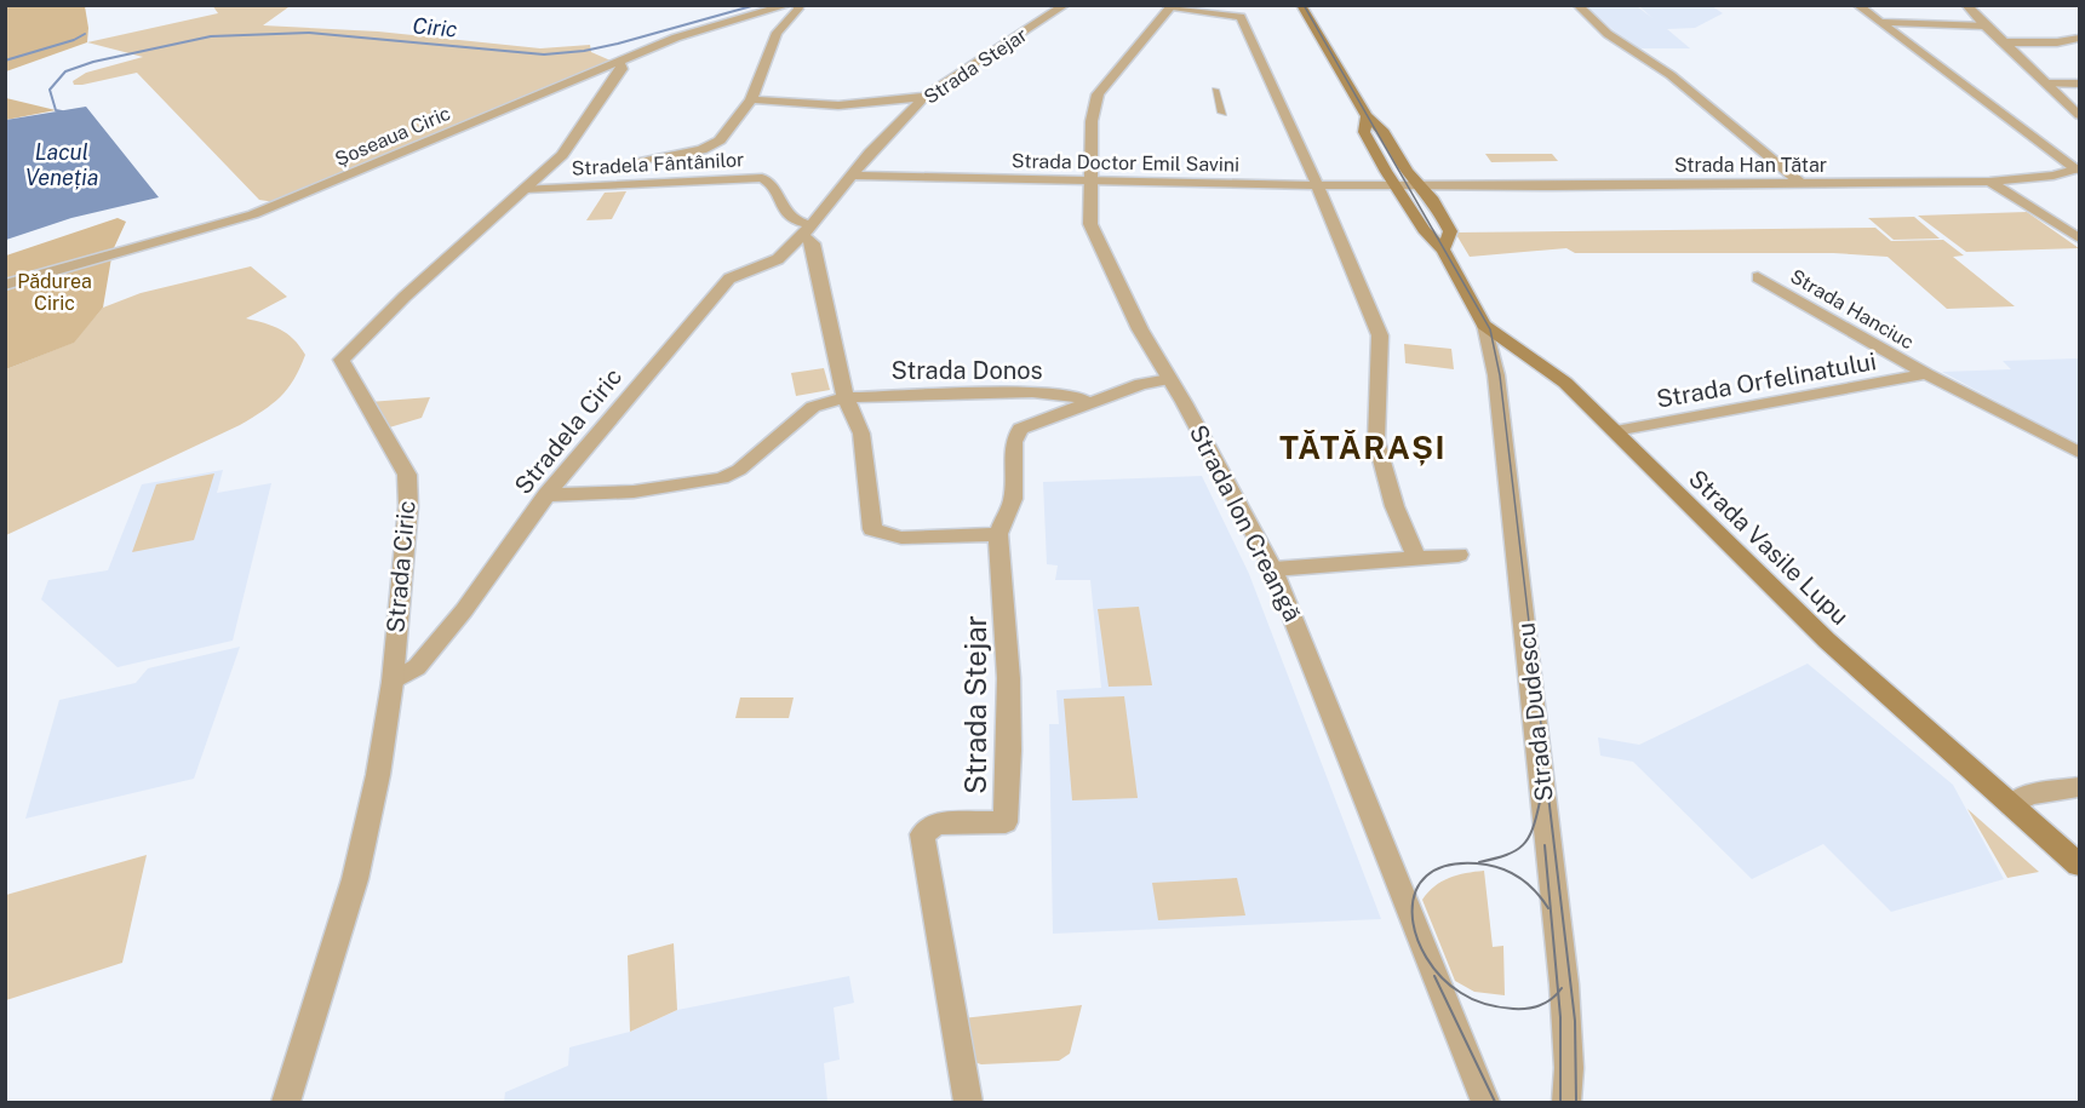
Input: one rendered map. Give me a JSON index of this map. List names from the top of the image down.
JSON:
{
  "streets": {
    "main road": ["Strada Vasile Lupu"],
    "street": [
      "Strada Stejar",
      "Șoseaua Ciric",
      "Strada Doctor Emil Savini",
      "Stradela Fântânilor",
      "Strada Han Tătar",
      "Strada Hanciuc",
      "Strada Donos",
      "Strada Orfelinatului",
      "Stradela Ciric",
      "Strada Ion Creangă",
      "Strada Ciric",
      "Strada Dudescu"
    ]
  },
  "crossings": [
    ["Strada Stejar", "Strada Doctor Emil Savini"],
    ["Strada Stejar", "Stradela Fântânilor"],
    ["Strada Stejar", "Strada Donos"],
    ["Strada Stejar", "Stradela Ciric"],
    ["Strada Stejar", "Strada Ion Creangă"],
    ["Șoseaua Ciric", "Strada Ciric"],
    ["Strada Doctor Emil Savini", "Strada Han Tătar"],
    ["Strada Doctor Emil Savini", "Strada Ion Creangă"],
    ["Strada Doctor Emil Savini", "Strada Vasile Lupu"],
    ["Stradela Fântânilor", "Stradela Ciric"],
    ["Stradela Fântânilor", "Strada Ciric"],
    ["Strada Han Tătar", "Strada Vasile Lupu"],
    ["Strada Hanciuc", "Strada Orfelinatului"],
    ["Strada Orfelinatului", "Strada Vasile Lupu"],
    ["Stradela Ciric", "Strada Ciric"],
    ["Strada Vasile Lupu", "Strada Dudescu"]
  ],
  "districts": ["TĂTĂRAȘI"],
  "water": ["Ciric", "Lacul Veneția"],
  "parks": ["Pădurea Ciric"]
}
